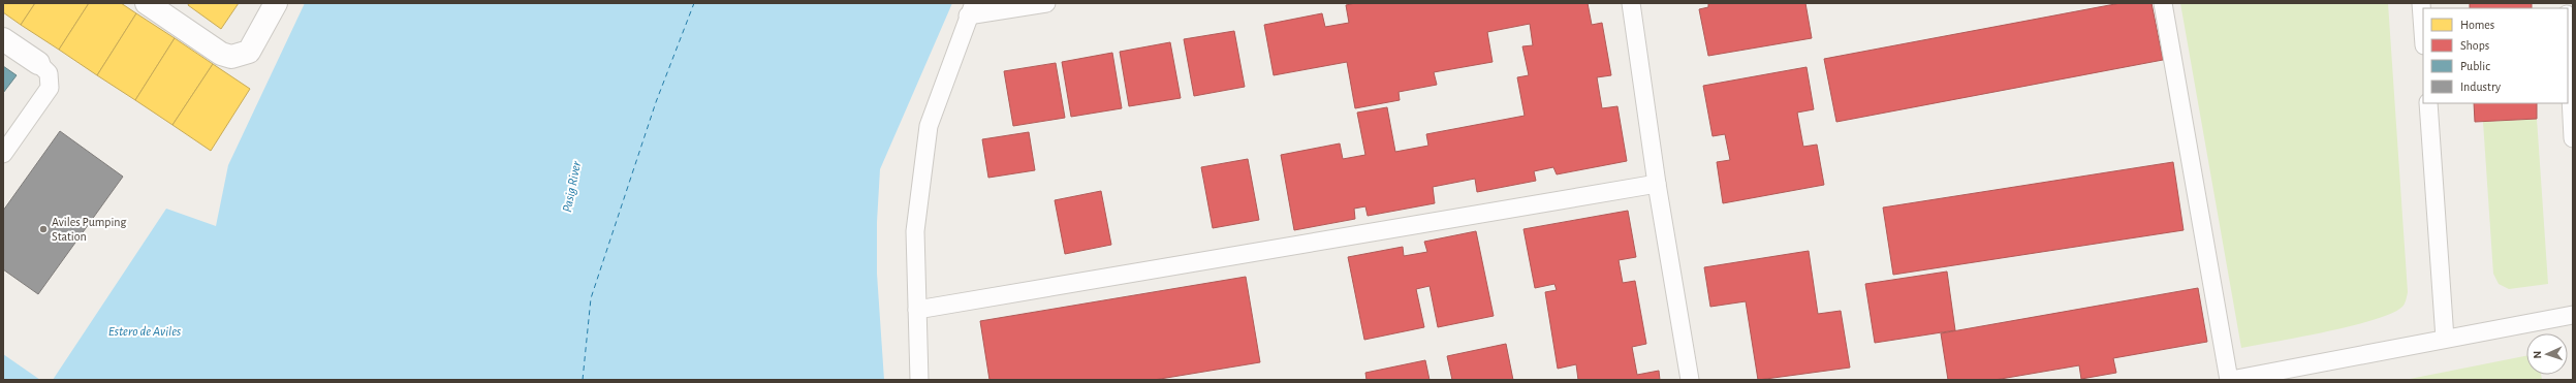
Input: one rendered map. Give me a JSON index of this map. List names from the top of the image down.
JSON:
{
  "water": ["Pasig River", "Estero de Aviles"],
  "places": ["Aviles Pumping Station"],
  "legend": [
    "Homes",
    "Shops",
    "Public",
    "Industry"
  ],
  "north": "left"
}
